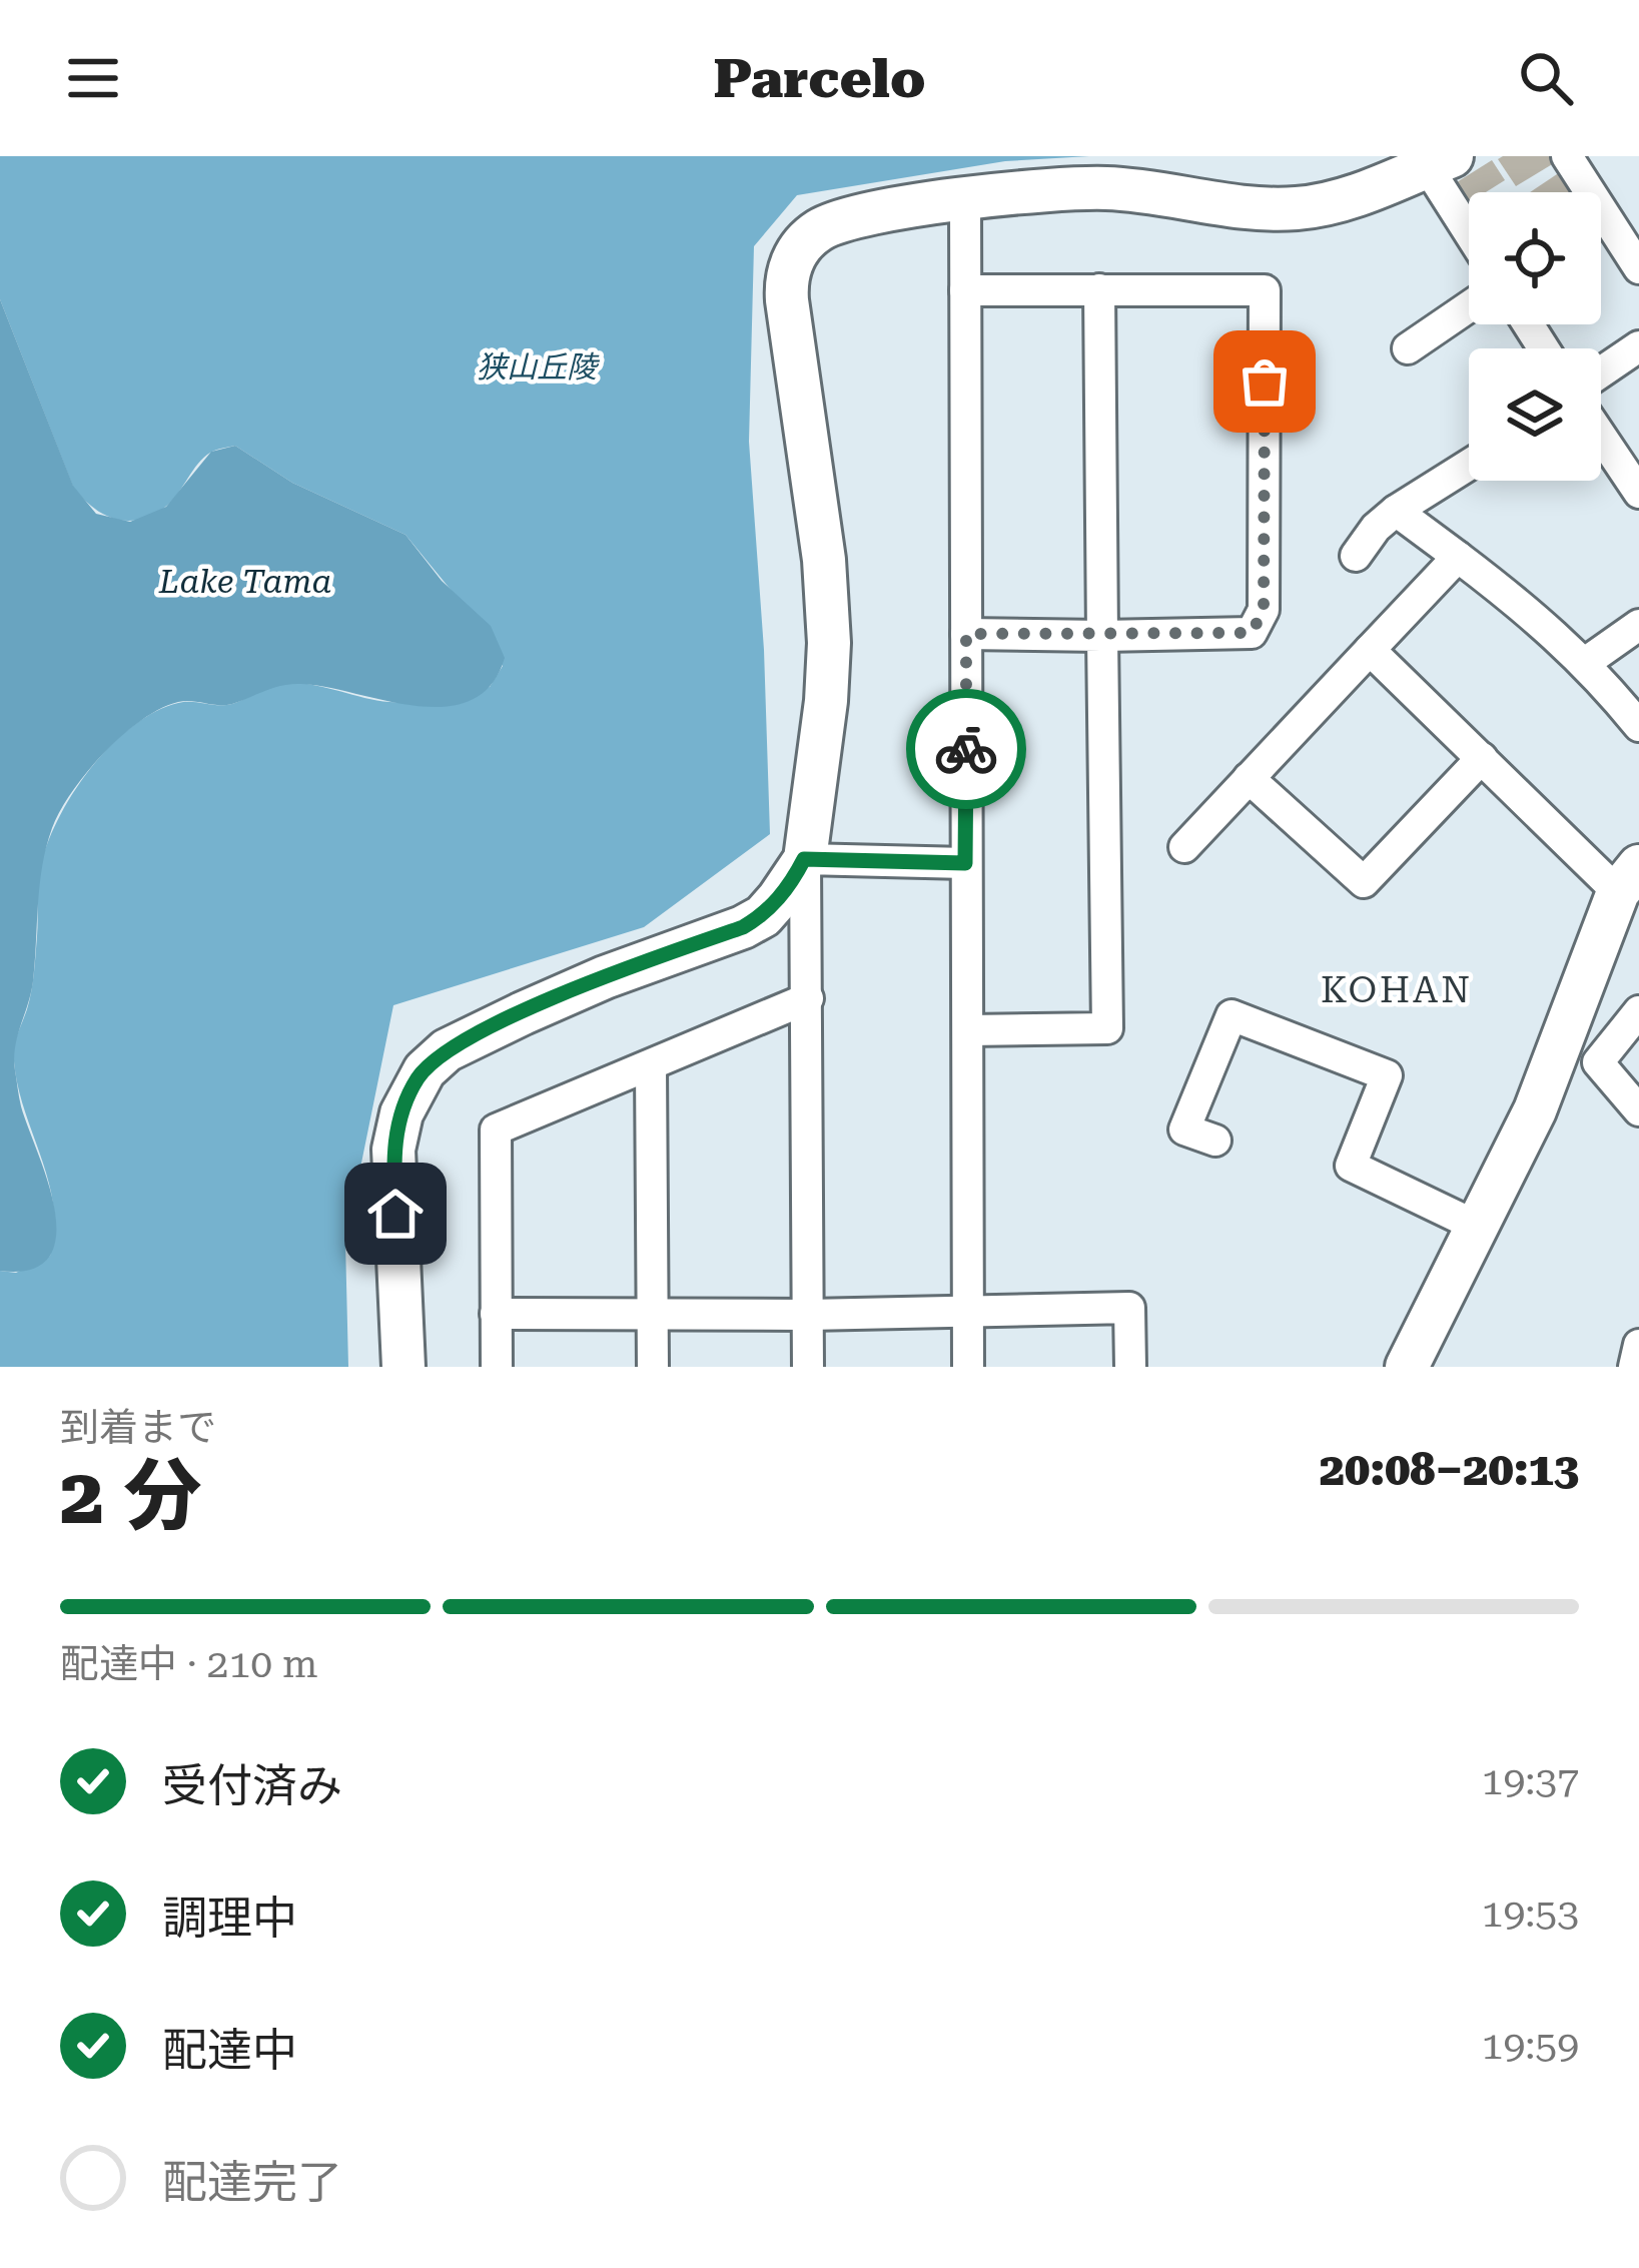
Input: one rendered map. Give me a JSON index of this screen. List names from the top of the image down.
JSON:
{
  "districts": ["KOHAN"],
  "water": ["Lake Tama"],
  "parks": ["狭山丘陵"],
  "page": {
    "header": "Parcelo",
    "heading": ["2 分", "到着まで", "20:08–20:13"],
    "bar": "配達中 · 210 m",
    "list": [
      ["受付済み", "19:37"],
      ["調理中", "19:53"],
      ["配達中", "19:59"],
      "配達完了"
    ]
  }
}
